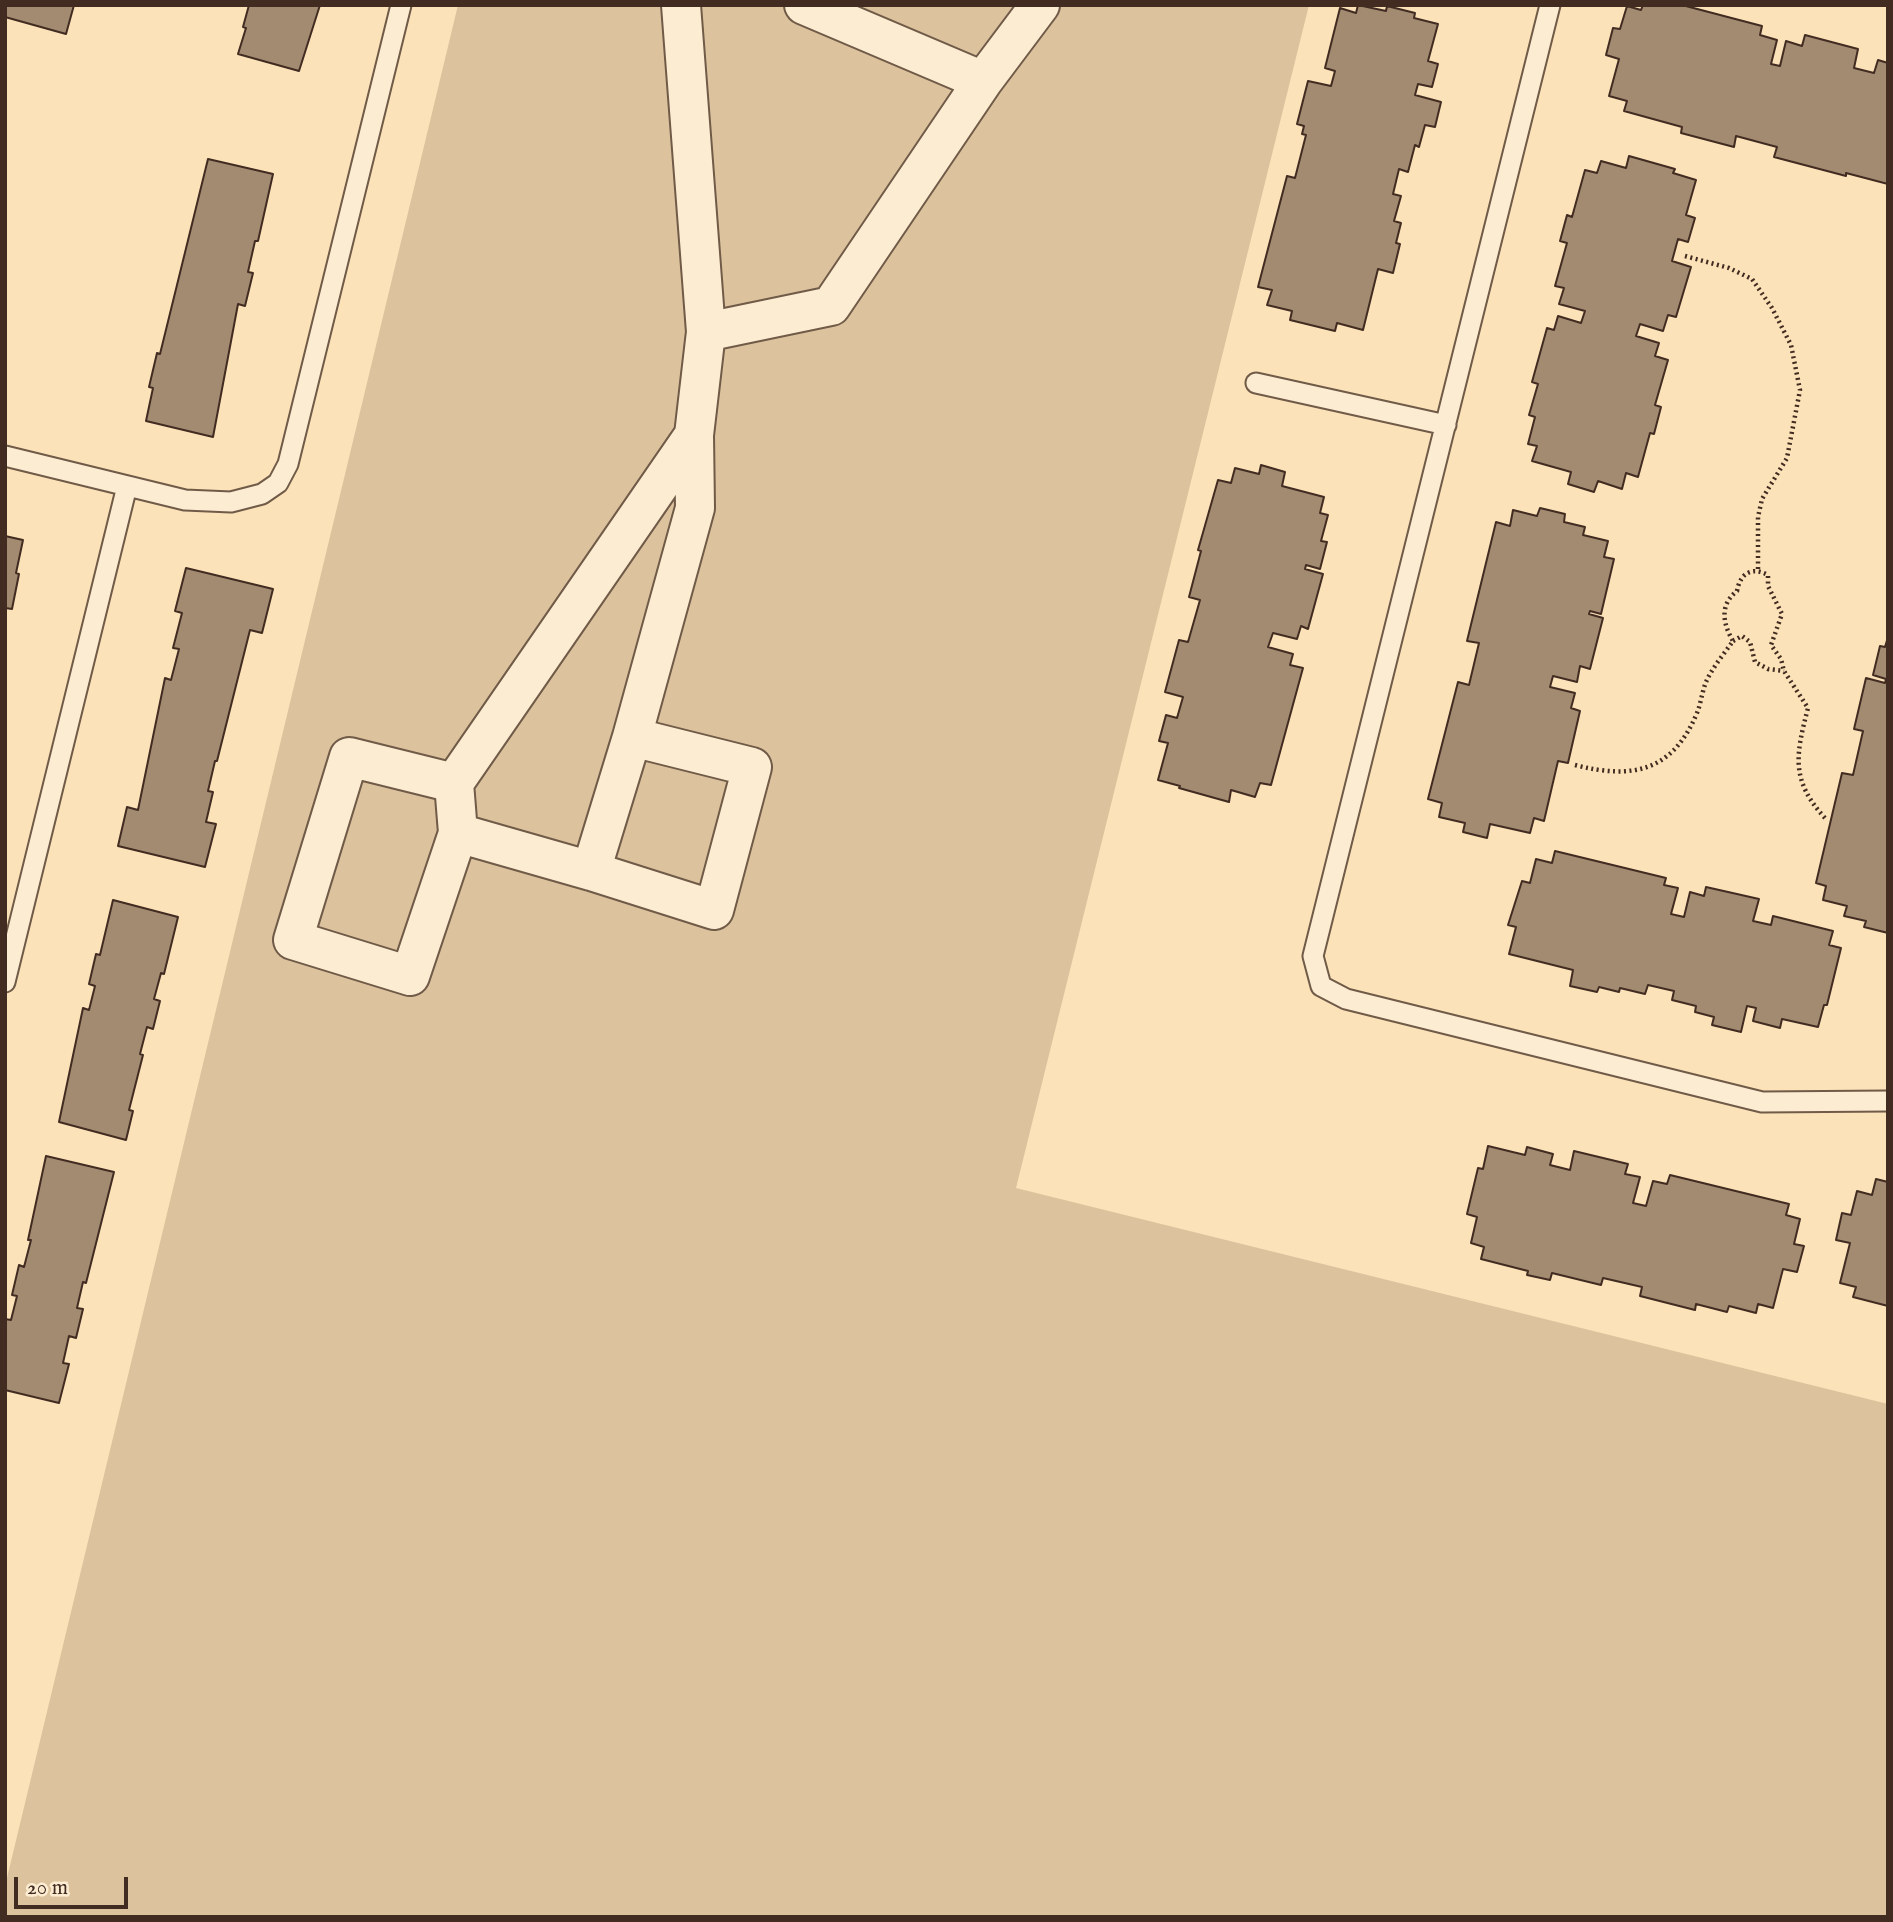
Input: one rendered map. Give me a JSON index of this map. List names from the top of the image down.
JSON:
{
  "scale_bar": "20 m"
}
